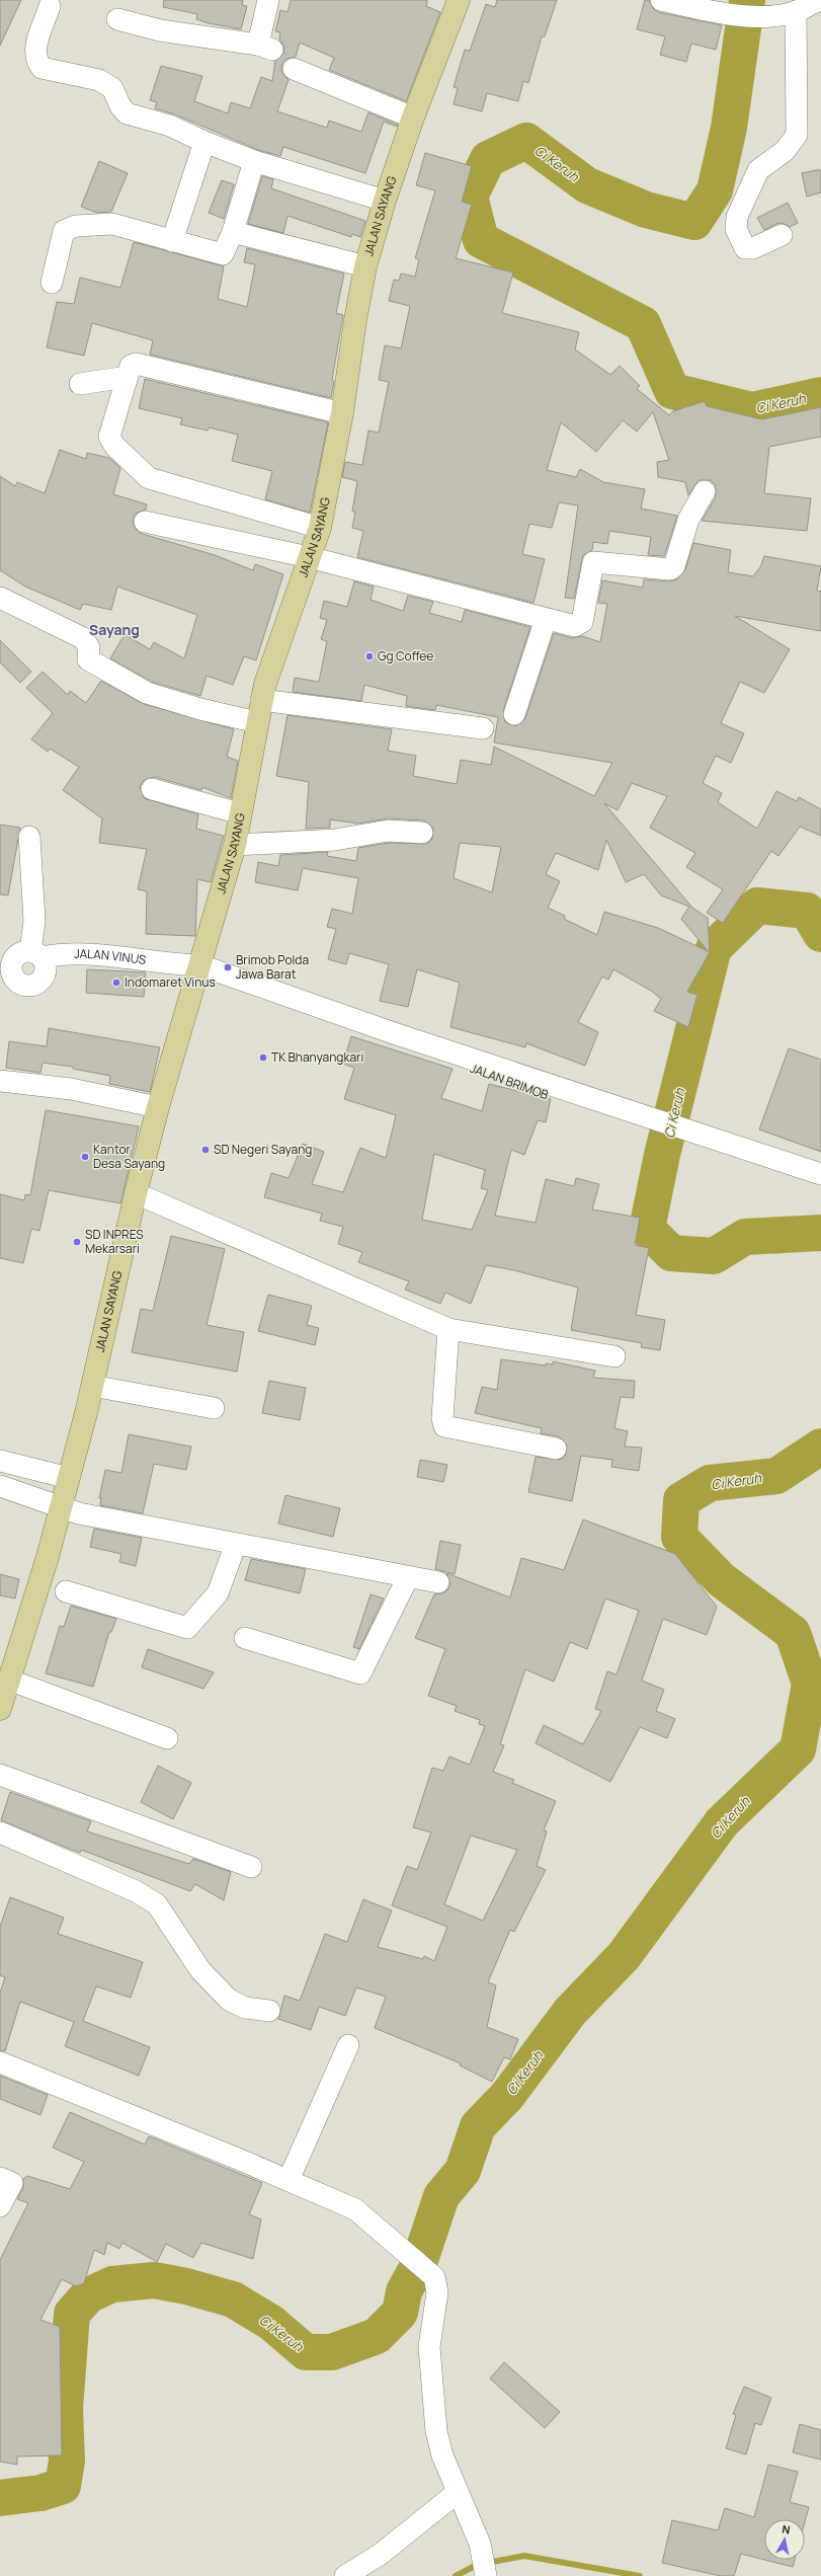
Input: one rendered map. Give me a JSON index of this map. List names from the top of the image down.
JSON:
{
  "streets": {
    "main road": ["JALAN SAYANG"],
    "street": ["JALAN VINUS", "JALAN BRIMOB"]
  },
  "crossings": [
    ["JALAN SAYANG", "JALAN VINUS"],
    ["JALAN SAYANG", "JALAN BRIMOB"],
    ["JALAN VINUS", "JALAN BRIMOB"]
  ],
  "districts": ["Sayang"],
  "water": ["Ci Keruh"],
  "places": [
    "Gg Coffee",
    "Brimob Polda Jawa Barat",
    "Indomaret Vinus",
    "TK Bhanyangkari",
    "SD Negeri Sayang",
    "Kantor Desa Sayang",
    "SD INPRES Mekarsari"
  ],
  "north": "top"
}
